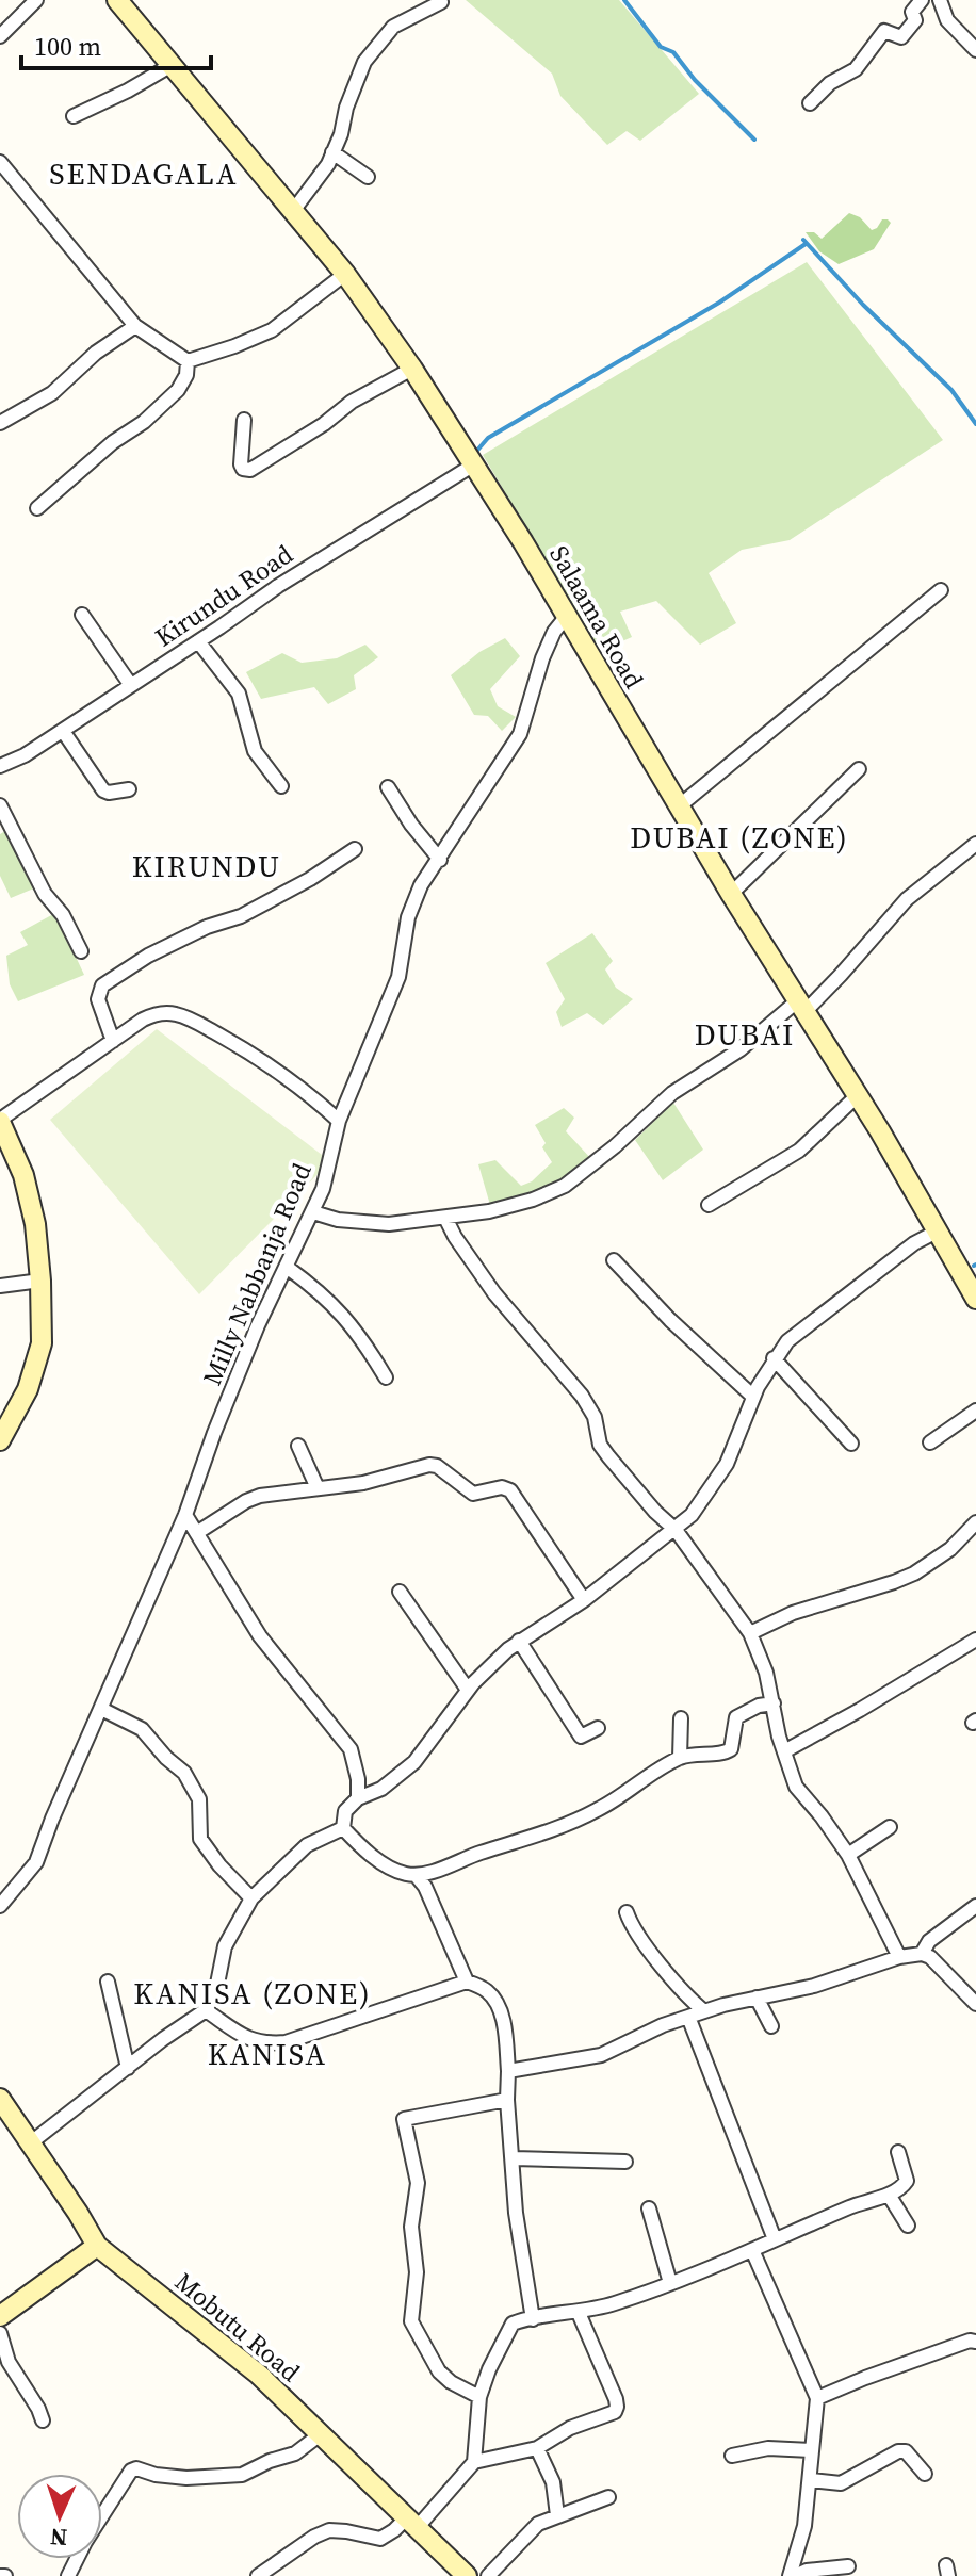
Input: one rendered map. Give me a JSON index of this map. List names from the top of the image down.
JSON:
{
  "streets": {
    "main road": ["Salaama Road", "Mobutu Road"],
    "street": ["Kirundu Road", "Milly Nabbanja Road"]
  },
  "crossings": [
    ["Kirundu Road", "Salaama Road"],
    ["Salaama Road", "Milly Nabbanja Road"]
  ],
  "districts": [
    "SENDAGALA",
    "DUBAI (ZONE)",
    "KIRUNDU",
    "DUBAI",
    "KANISA (ZONE)",
    "KANISA"
  ],
  "scale_bar": "100 m",
  "north": "bottom"
}
